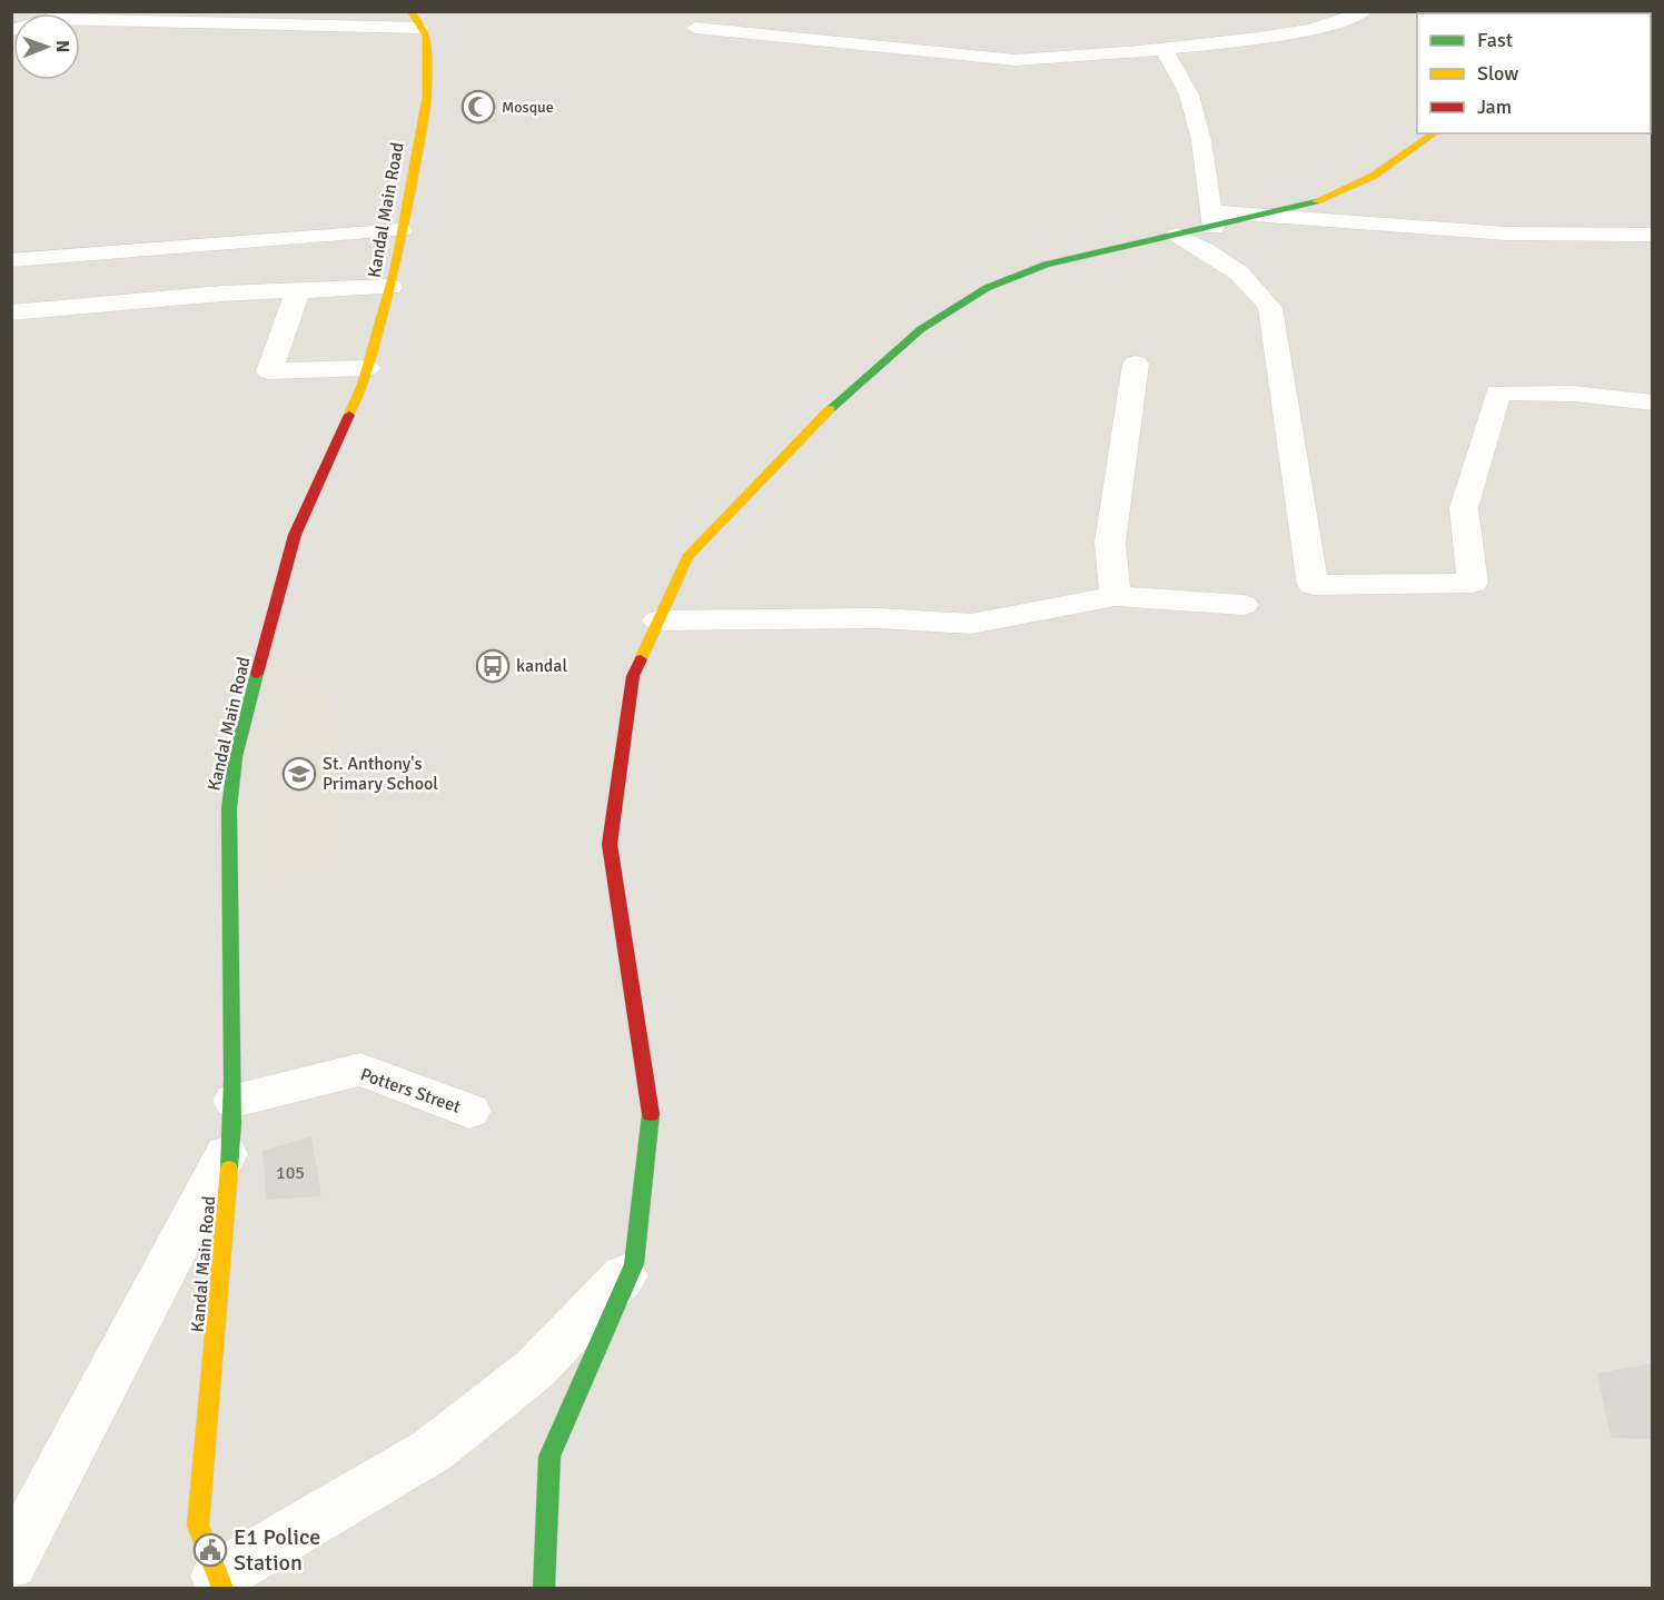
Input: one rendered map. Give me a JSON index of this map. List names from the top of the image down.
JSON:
{
  "streets": {
    "street": ["Kandal Main Road", "Potters Street"]
  },
  "crossings": [
    ["Kandal Main Road", "Potters Street"]
  ],
  "places": {
    "mosque": ["Mosque"],
    "bus stop": ["kandal"],
    "school or university": ["St. Anthony's Primary School"],
    "public building": ["E1 Police Station"]
  },
  "house_numbers": ["105"],
  "legend": ["Fast", "Slow", "Jam"],
  "north": "right"
}
